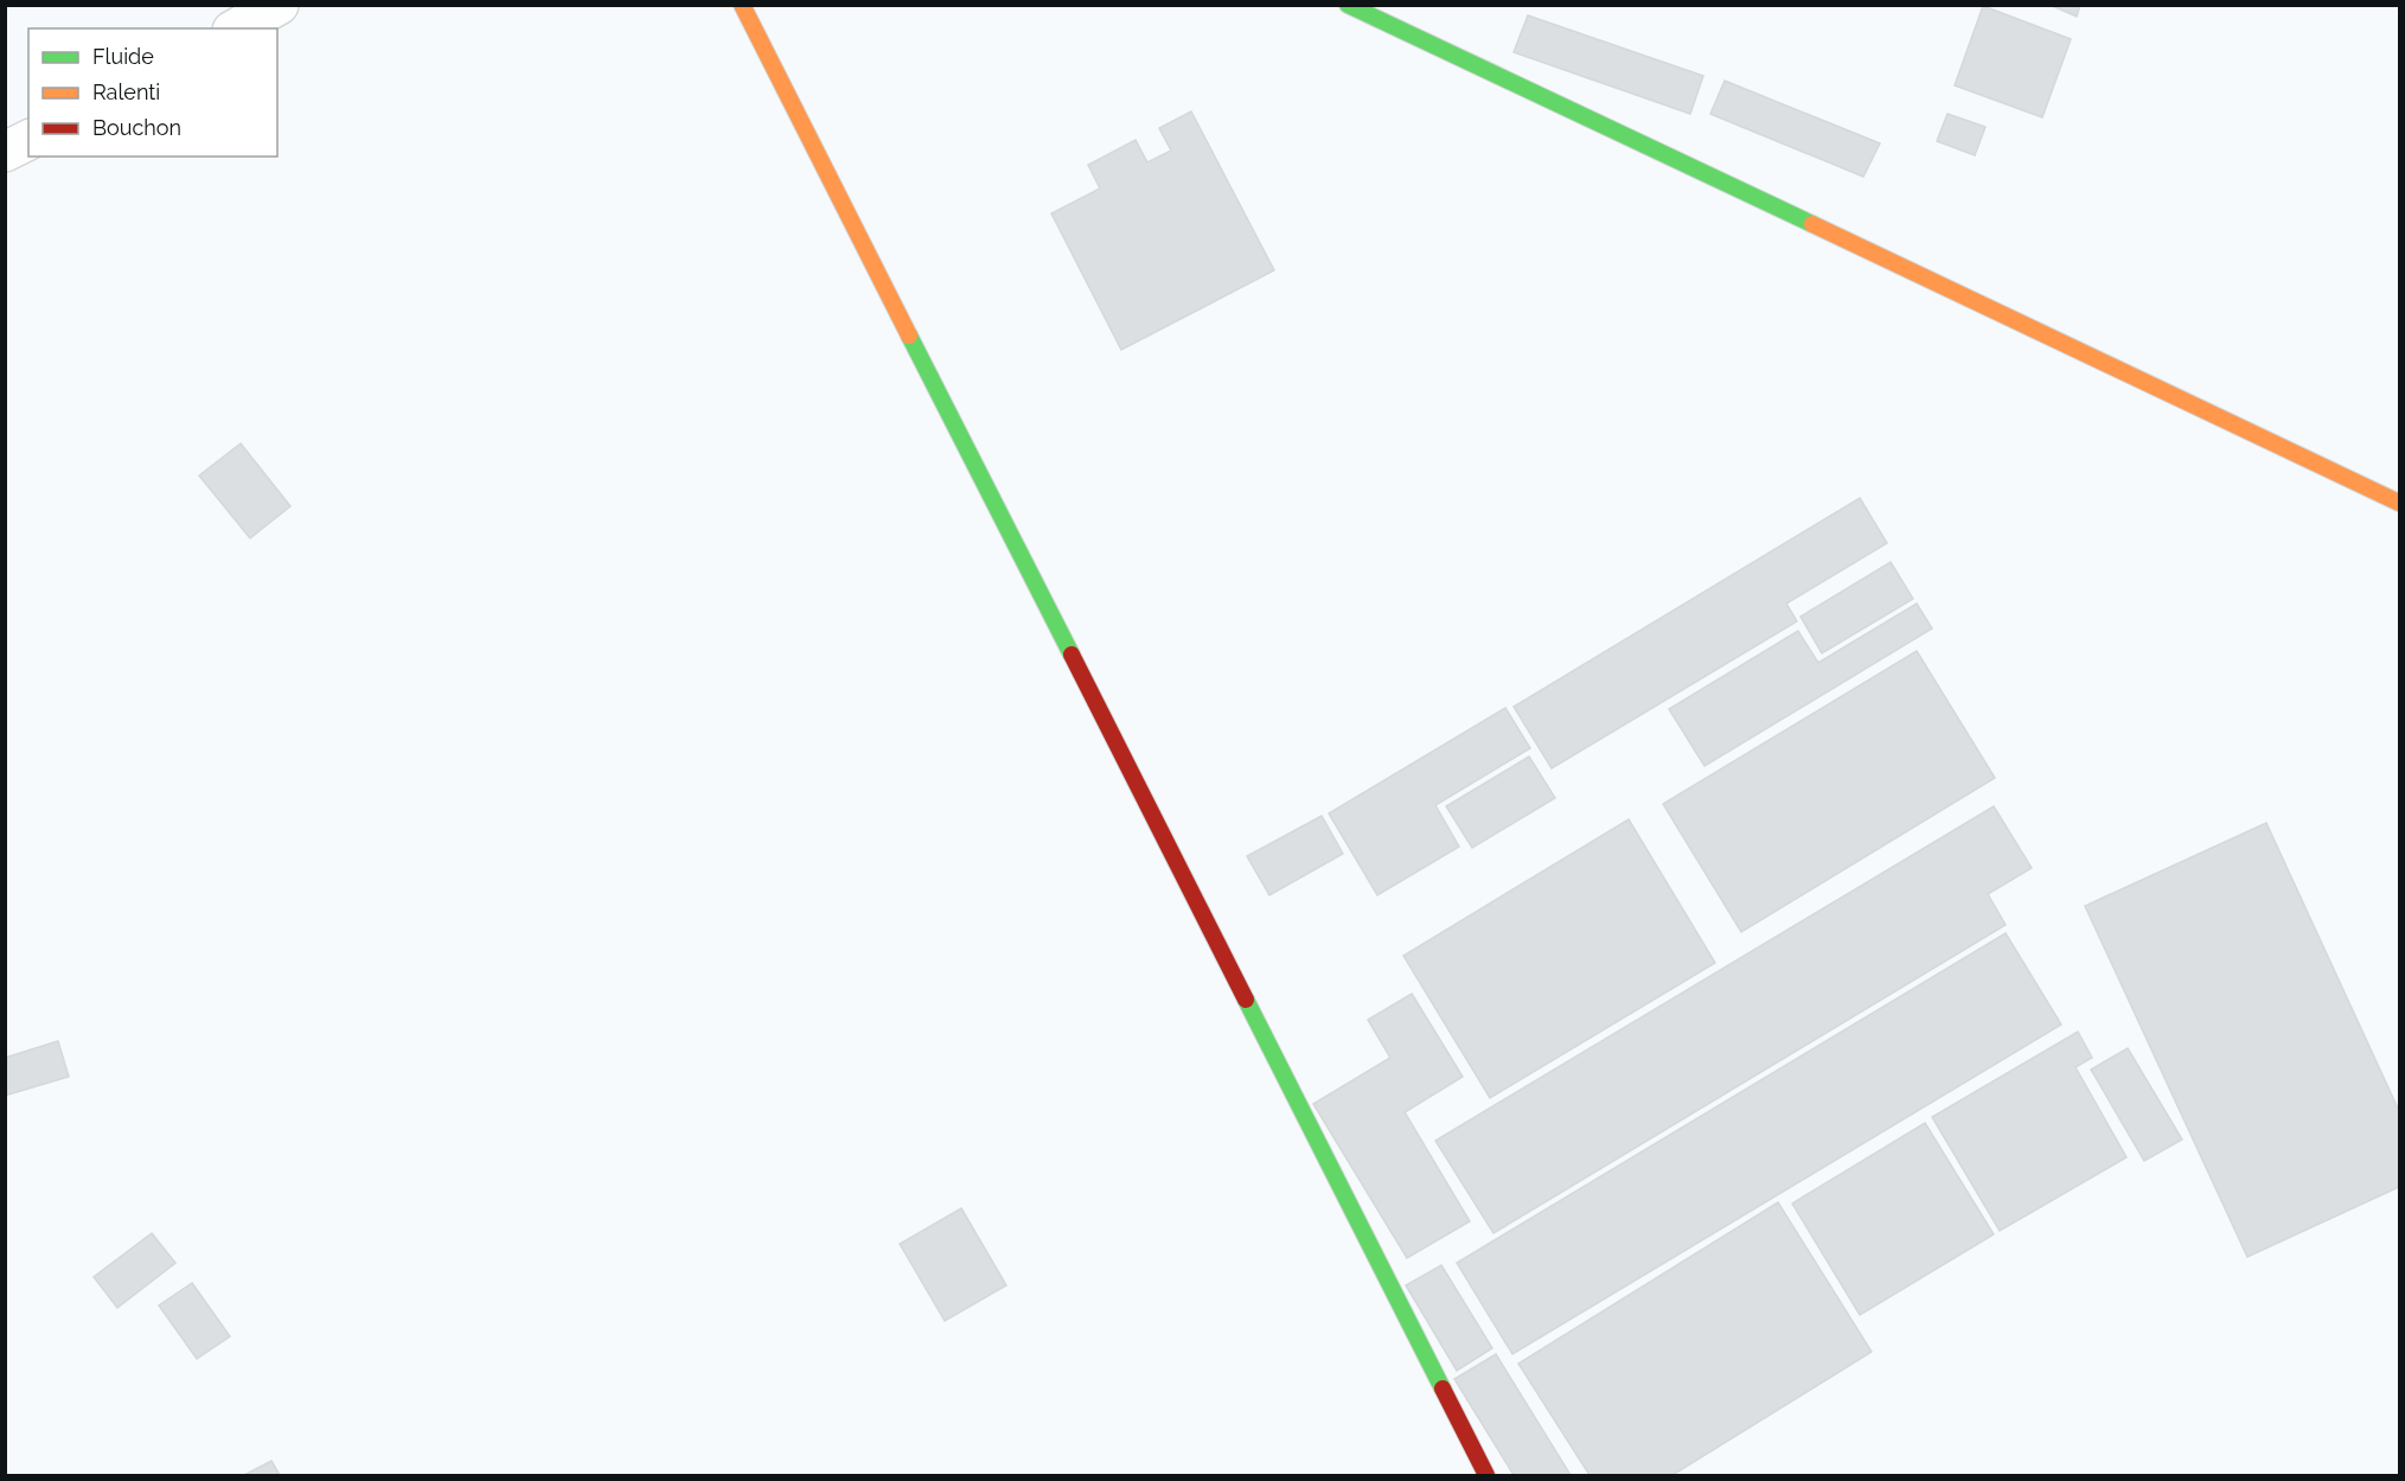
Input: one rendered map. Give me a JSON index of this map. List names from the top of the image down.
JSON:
{
  "legend": ["Fluide", "Ralenti", "Bouchon"]
}
